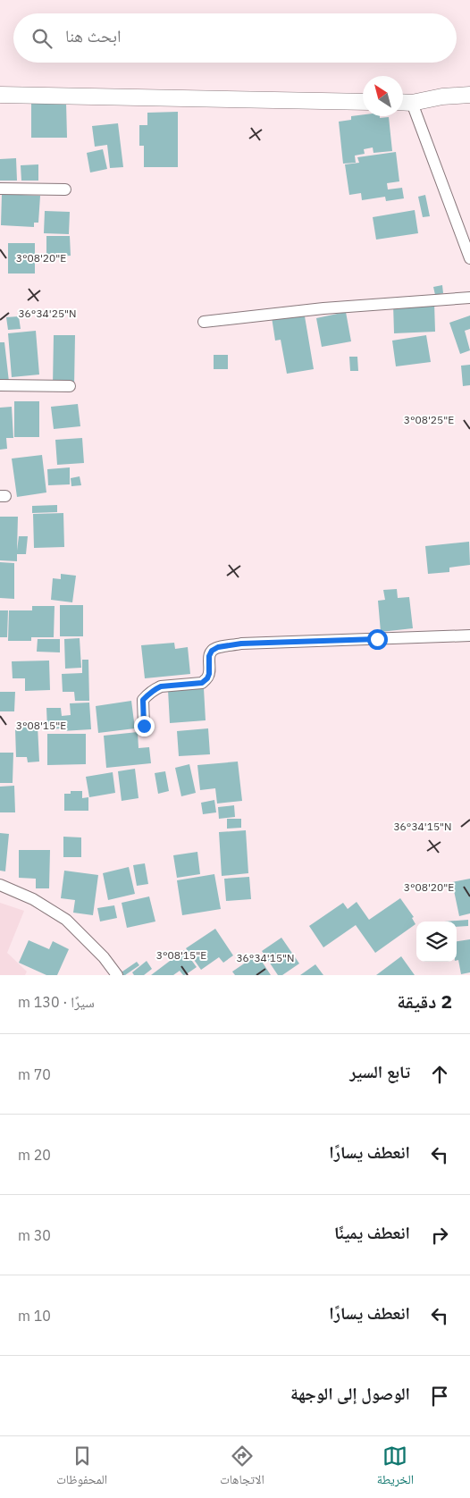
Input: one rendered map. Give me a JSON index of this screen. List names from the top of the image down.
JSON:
{
  "north": "top left",
  "page": {
    "search": "ابحث هنا",
    "heading": ["2 دقيقة", "سيرًا · 130 m"],
    "list": [
      ["تابع السير", "70 m"],
      ["انعطف يسارًا", "20 m"],
      ["انعطف يمينًا", "30 m"],
      ["انعطف يسارًا", "10 m"],
      "الوصول إلى الوجهة"
    ],
    "nav": ["الخريطة", "الاتجاهات", "المحفوظات"]
  },
  "coordinates": [
    "3°08'20\"E",
    "36°34'25\"N",
    "3°08'25\"E",
    "3°08'15\"E",
    "36°34'15\"N"
  ]
}
